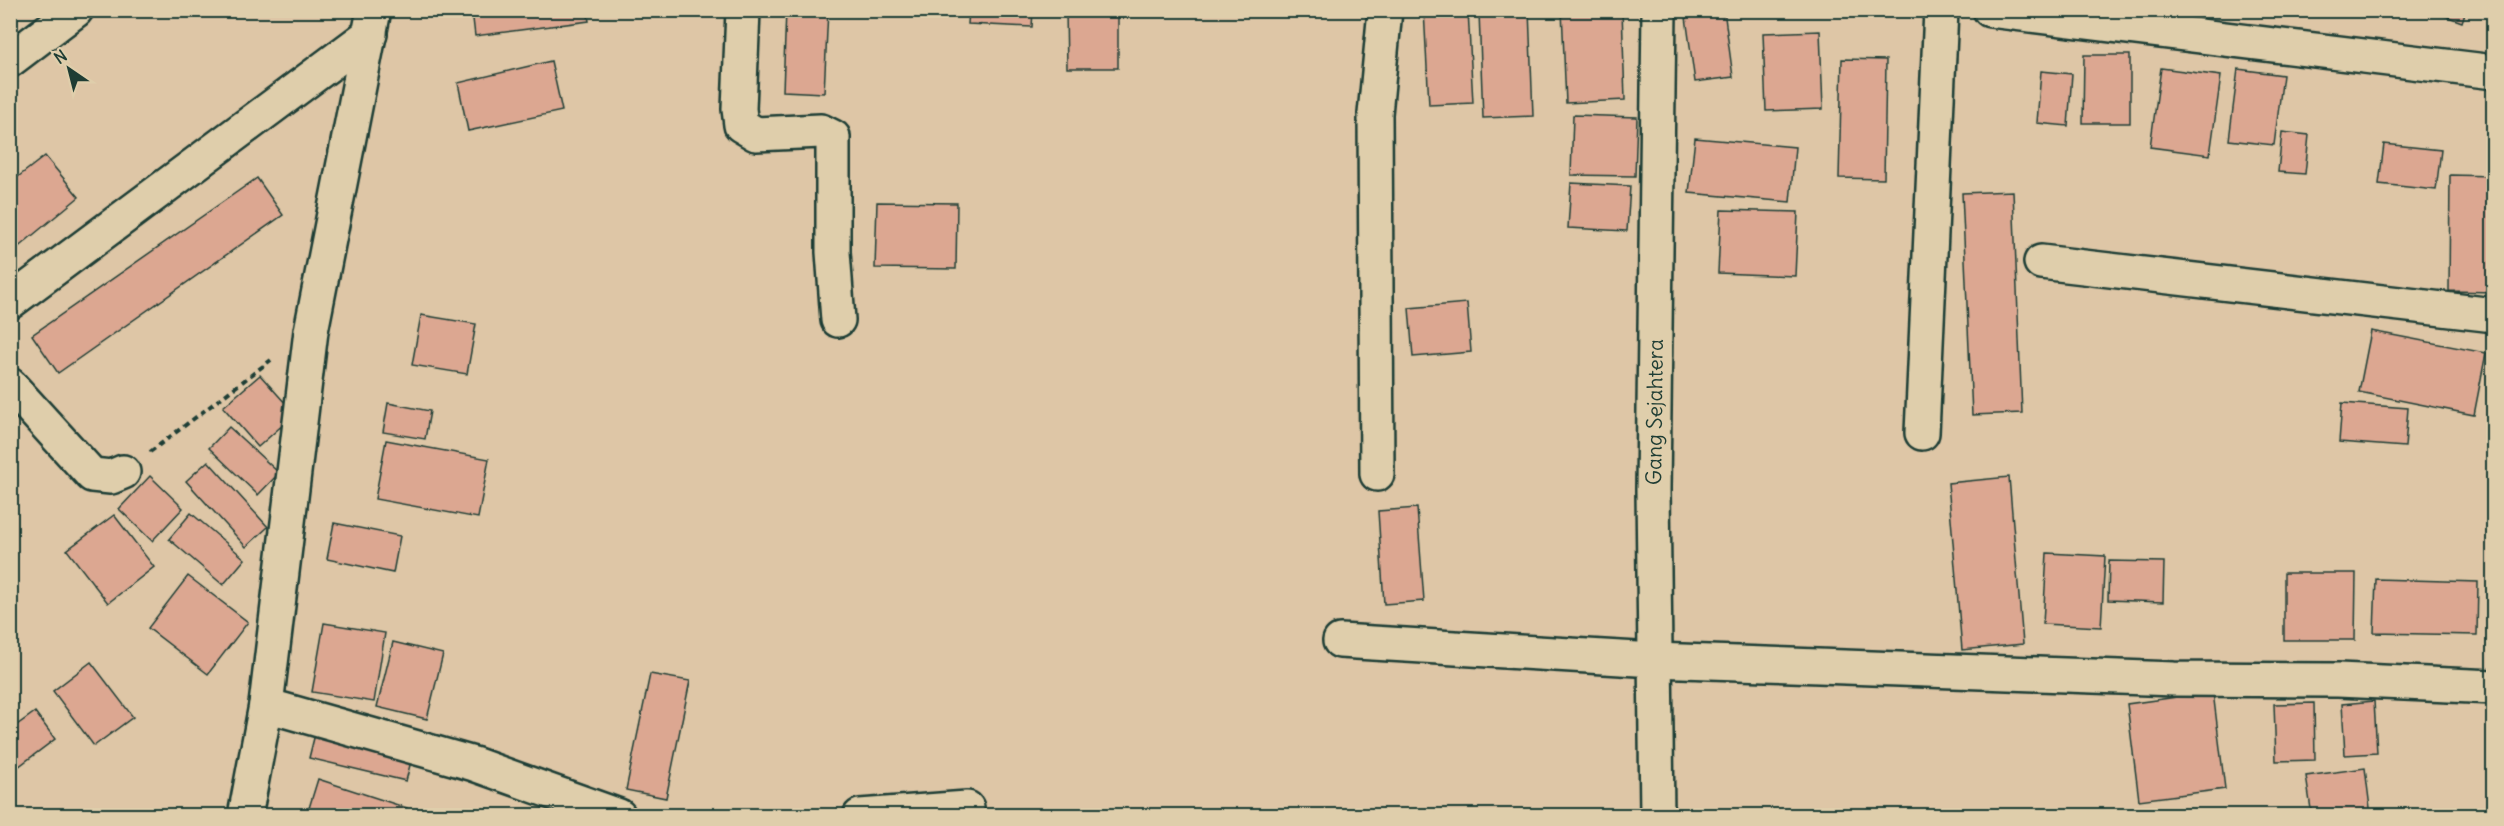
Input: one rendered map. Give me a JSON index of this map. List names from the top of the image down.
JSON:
{
  "streets": {
    "street": ["Gang Sejahtera"]
  },
  "north": "top left"
}
